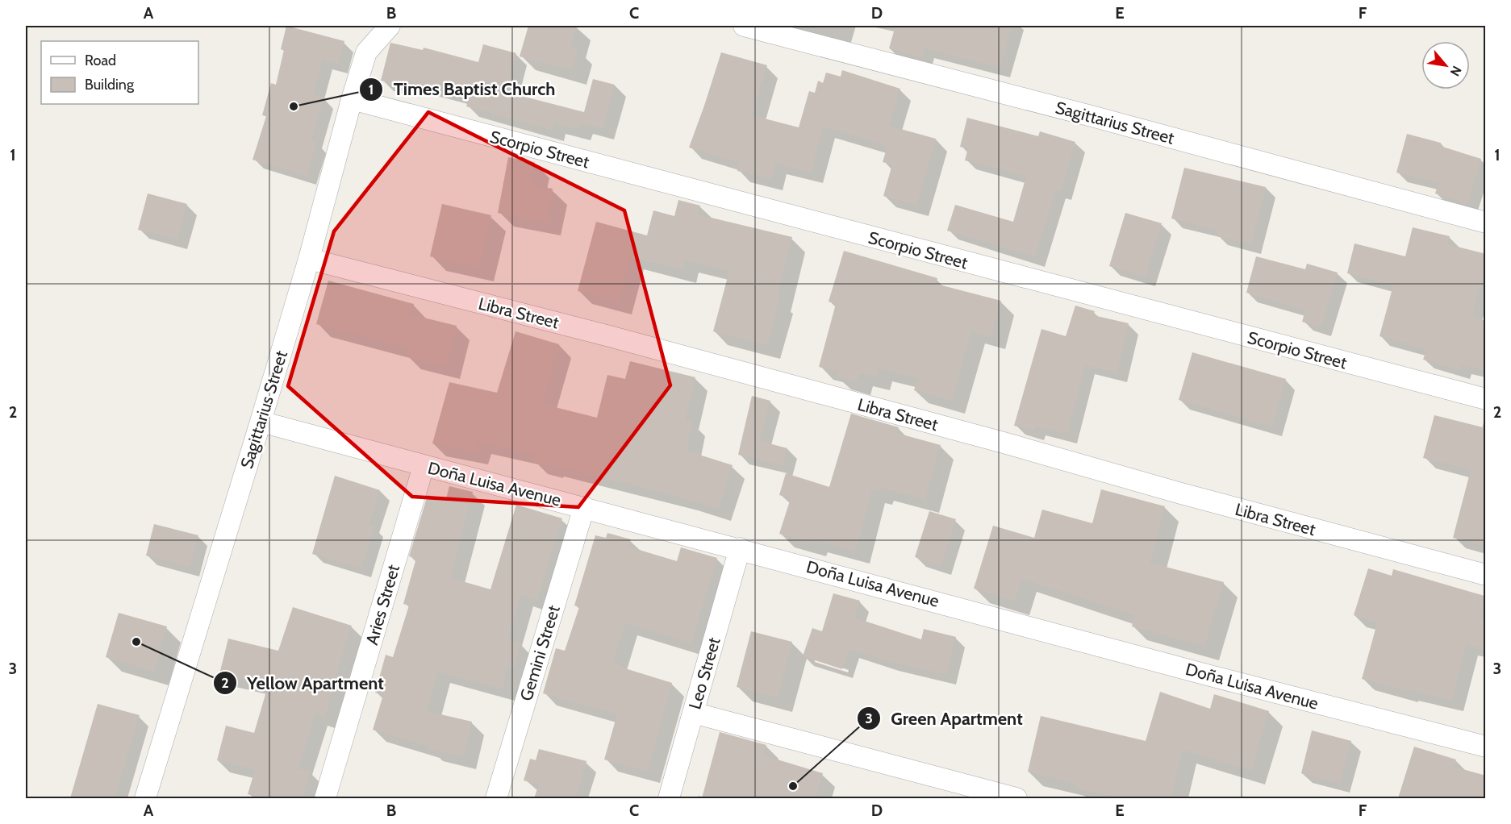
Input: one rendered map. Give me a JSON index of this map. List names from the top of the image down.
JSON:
{
  "streets": {
    "street": [
      "Sagittarius Street",
      "Scorpio Street",
      "Libra Street",
      "Doña Luisa Avenue",
      "Aries Street",
      "Gemini Street",
      "Leo Street"
    ]
  },
  "crossings": [
    ["Sagittarius Street", "Scorpio Street"],
    ["Sagittarius Street", "Libra Street"],
    ["Sagittarius Street", "Doña Luisa Avenue"],
    ["Doña Luisa Avenue", "Aries Street"],
    ["Doña Luisa Avenue", "Gemini Street"],
    ["Doña Luisa Avenue", "Leo Street"]
  ],
  "places": ["Times Baptist Church", "Yellow Apartment", "Green Apartment"],
  "legend": ["Road", "Building"],
  "north": "bottom right",
  "grid": {
    "columns": [
      "A",
      "B",
      "C",
      "D",
      "E",
      "F"
    ],
    "rows": ["1", "2", "3"]
  }
}
